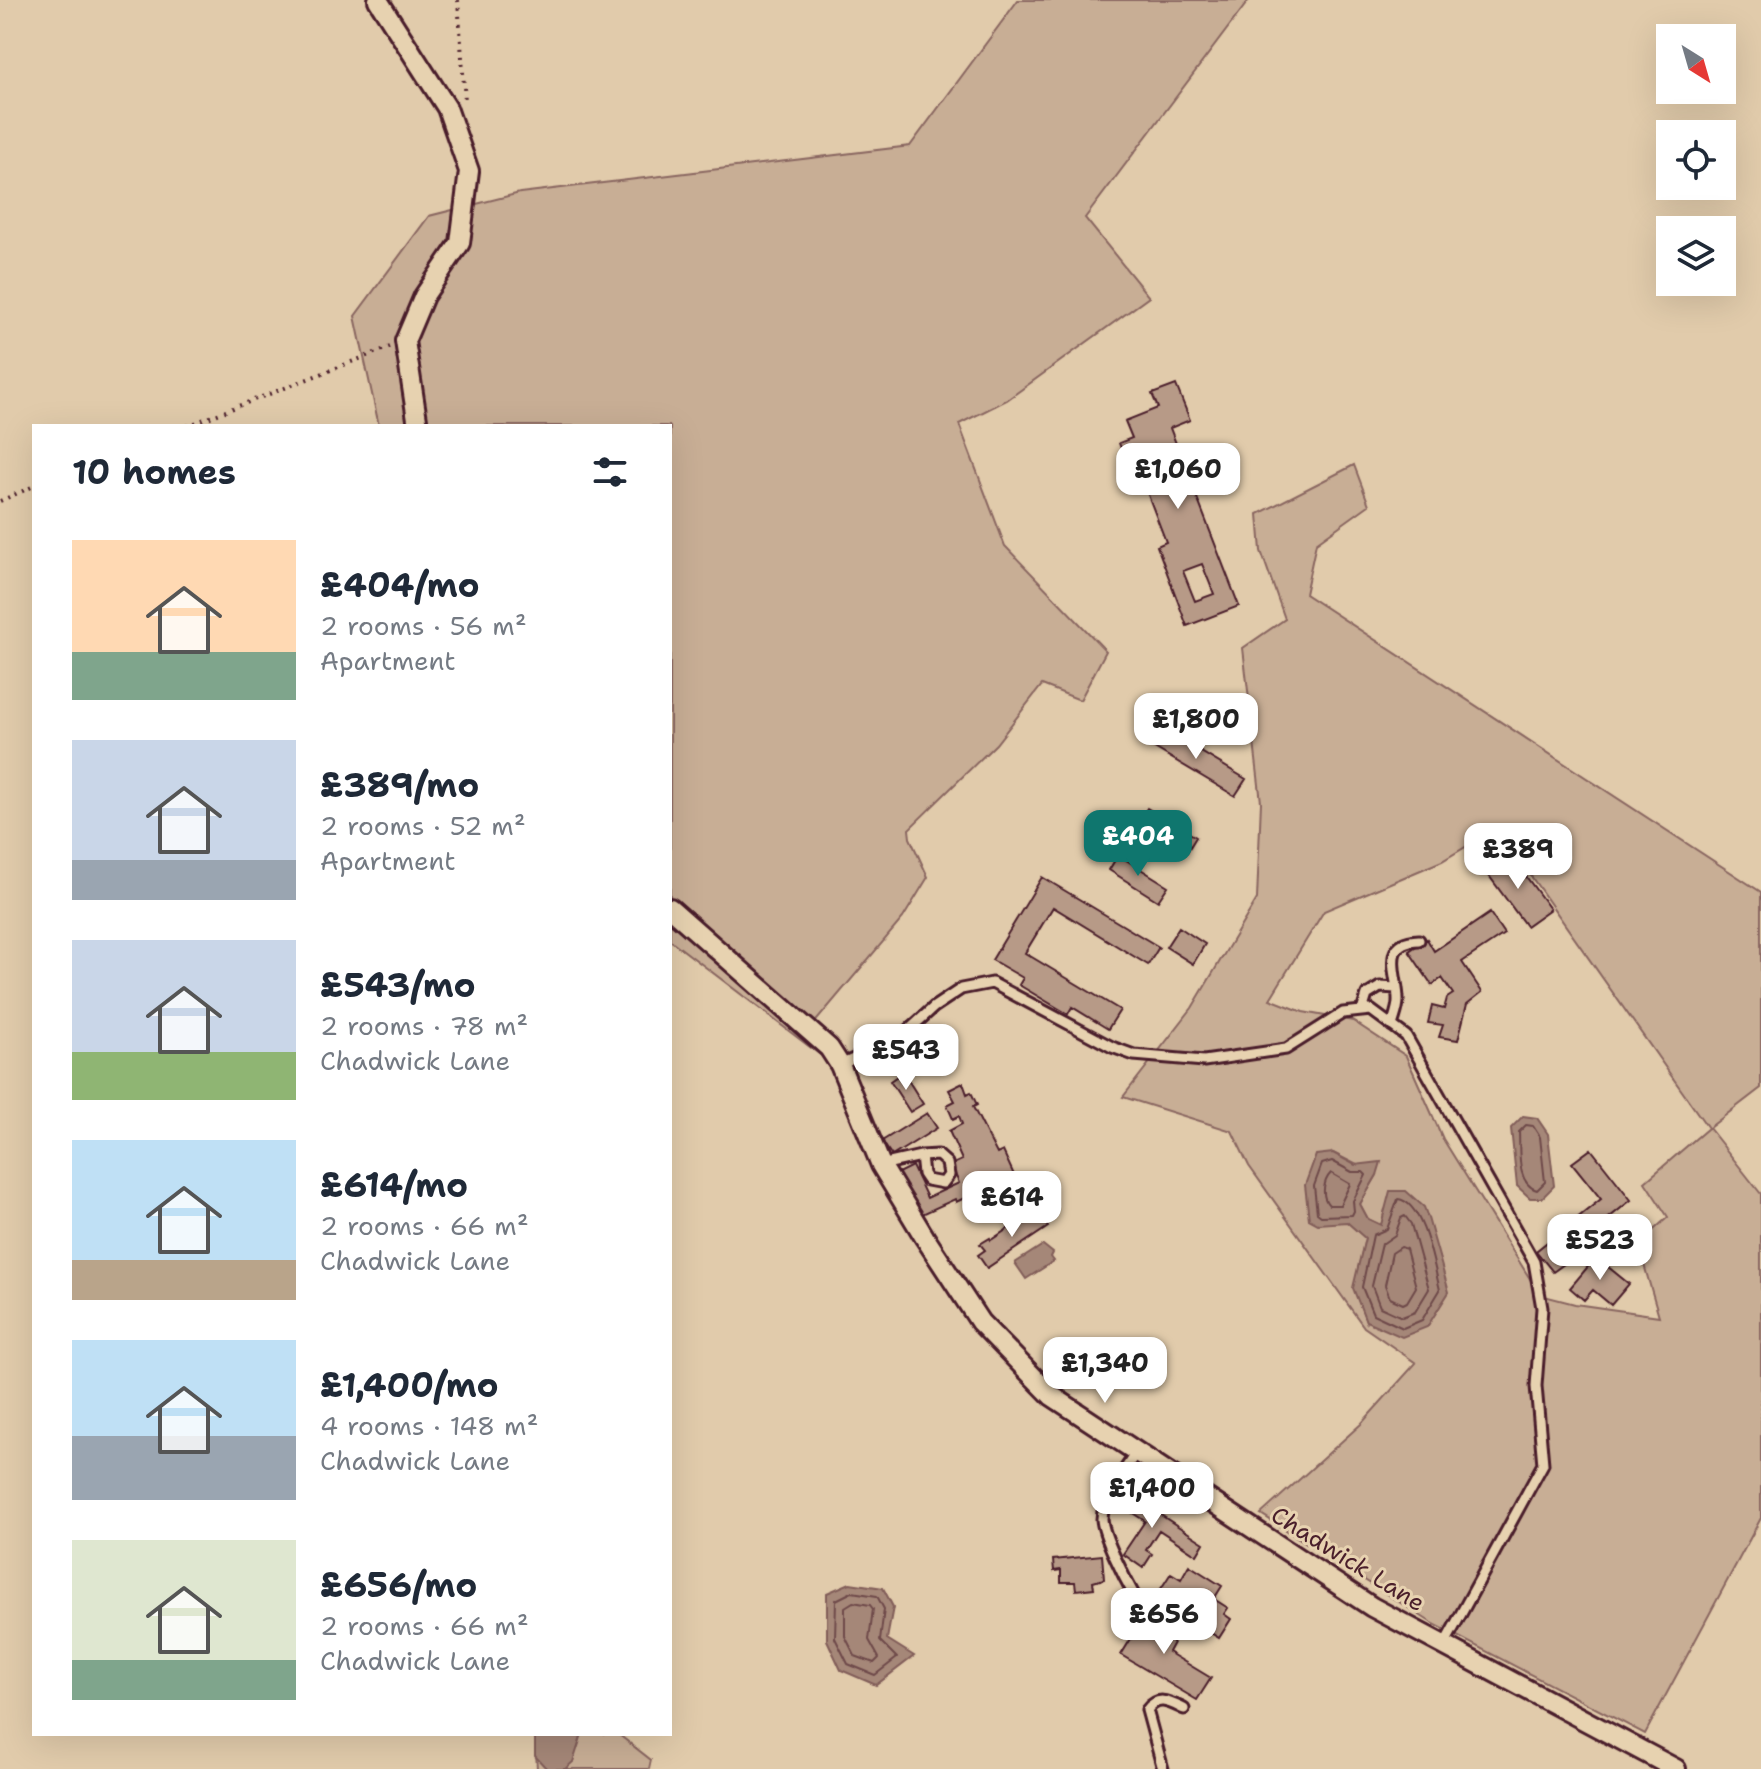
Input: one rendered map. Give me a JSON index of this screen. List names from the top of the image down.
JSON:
{
  "streets": {
    "street": ["Chadwick Lane"]
  },
  "north": "bottom right",
  "page": {
    "heading": "10 homes",
    "price": [
      "£1,060",
      "£1,800",
      "£404",
      "£389",
      "£543",
      "£614",
      "£523",
      "£1,340",
      "£1,400",
      "£656"
    ],
    "list": [
      {
        "name": "£404/mo",
        "note": "2 rooms · 56 m² · Apartment"
      },
      {
        "name": "£389/mo",
        "note": "2 rooms · 52 m² · Apartment"
      },
      {
        "name": "£543/mo",
        "note": "2 rooms · 78 m² · Chadwick Lane"
      },
      {
        "name": "£614/mo",
        "note": "2 rooms · 66 m² · Chadwick Lane"
      },
      {
        "name": "£1,400/mo",
        "note": "4 rooms · 148 m² · Chadwick Lane"
      },
      {
        "name": "£656/mo",
        "note": "2 rooms · 66 m² · Chadwick Lane"
      }
    ]
  }
}
